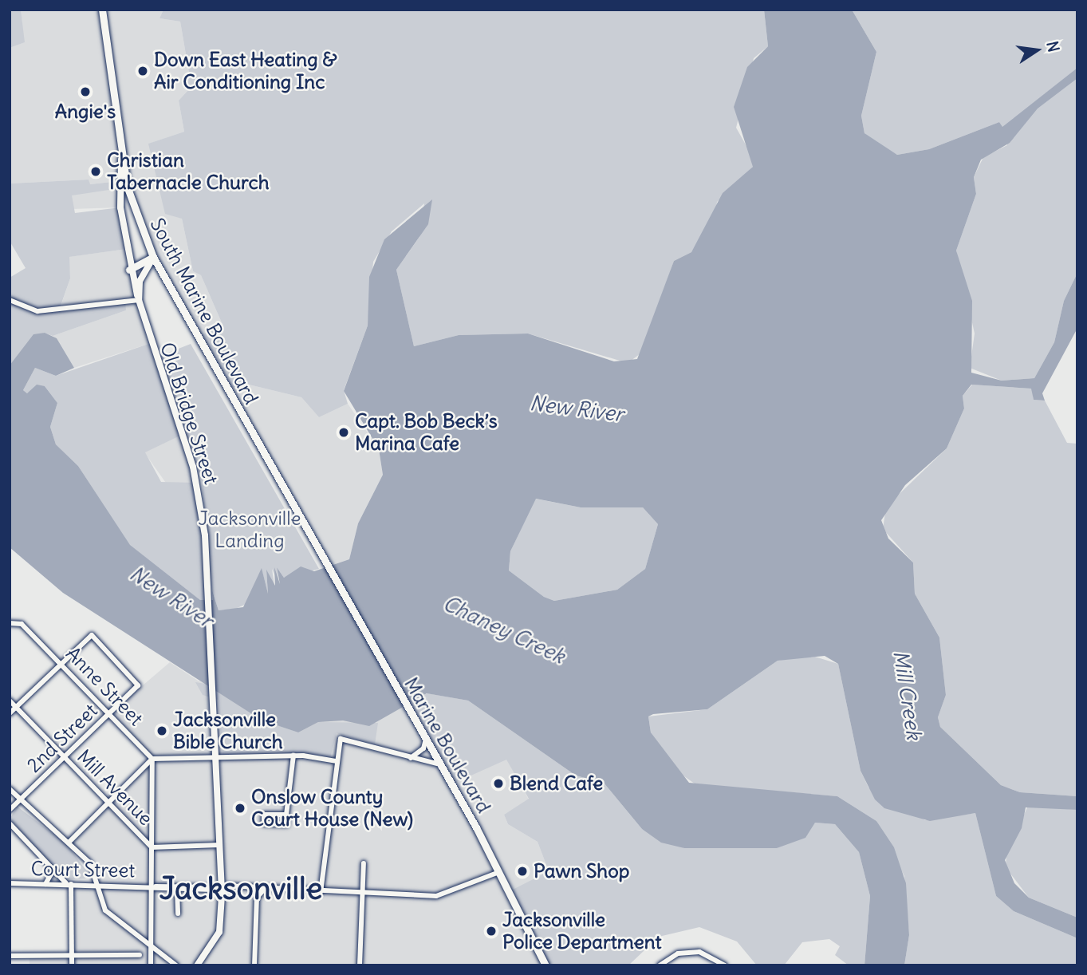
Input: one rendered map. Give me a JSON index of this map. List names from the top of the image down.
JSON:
{
  "streets": {
    "main road": ["South Marine Boulevard", "Old Bridge Street", "Marine Boulevard"],
    "street": [
      "Anne Street",
      "2nd Street",
      "Mill Avenue",
      "Court Street"
    ]
  },
  "crossings": [
    ["South Marine Boulevard", "Old Bridge Street"],
    ["South Marine Boulevard", "Marine Boulevard"],
    ["Old Bridge Street", "Mill Avenue"],
    ["Old Bridge Street", "Court Street"],
    ["Anne Street", "2nd Street"],
    ["2nd Street", "Mill Avenue"],
    ["Marine Boulevard", "Court Street"]
  ],
  "districts": ["Jacksonville"],
  "water": ["New River", "Chaney Creek", "Mill Creek"],
  "parks": ["Jacksonville Landing"],
  "places": [
    "Down East Heating & Air Conditioning Inc",
    "Angie's",
    "Christian Tabernacle Church",
    "Capt. Bob Beck’s Marina Cafe",
    "Jacksonville Bible Church",
    "Blend Cafe",
    "Onslow County Court House (New)",
    "Pawn Shop",
    "Jacksonville Police Department"
  ],
  "north": "right"
}
